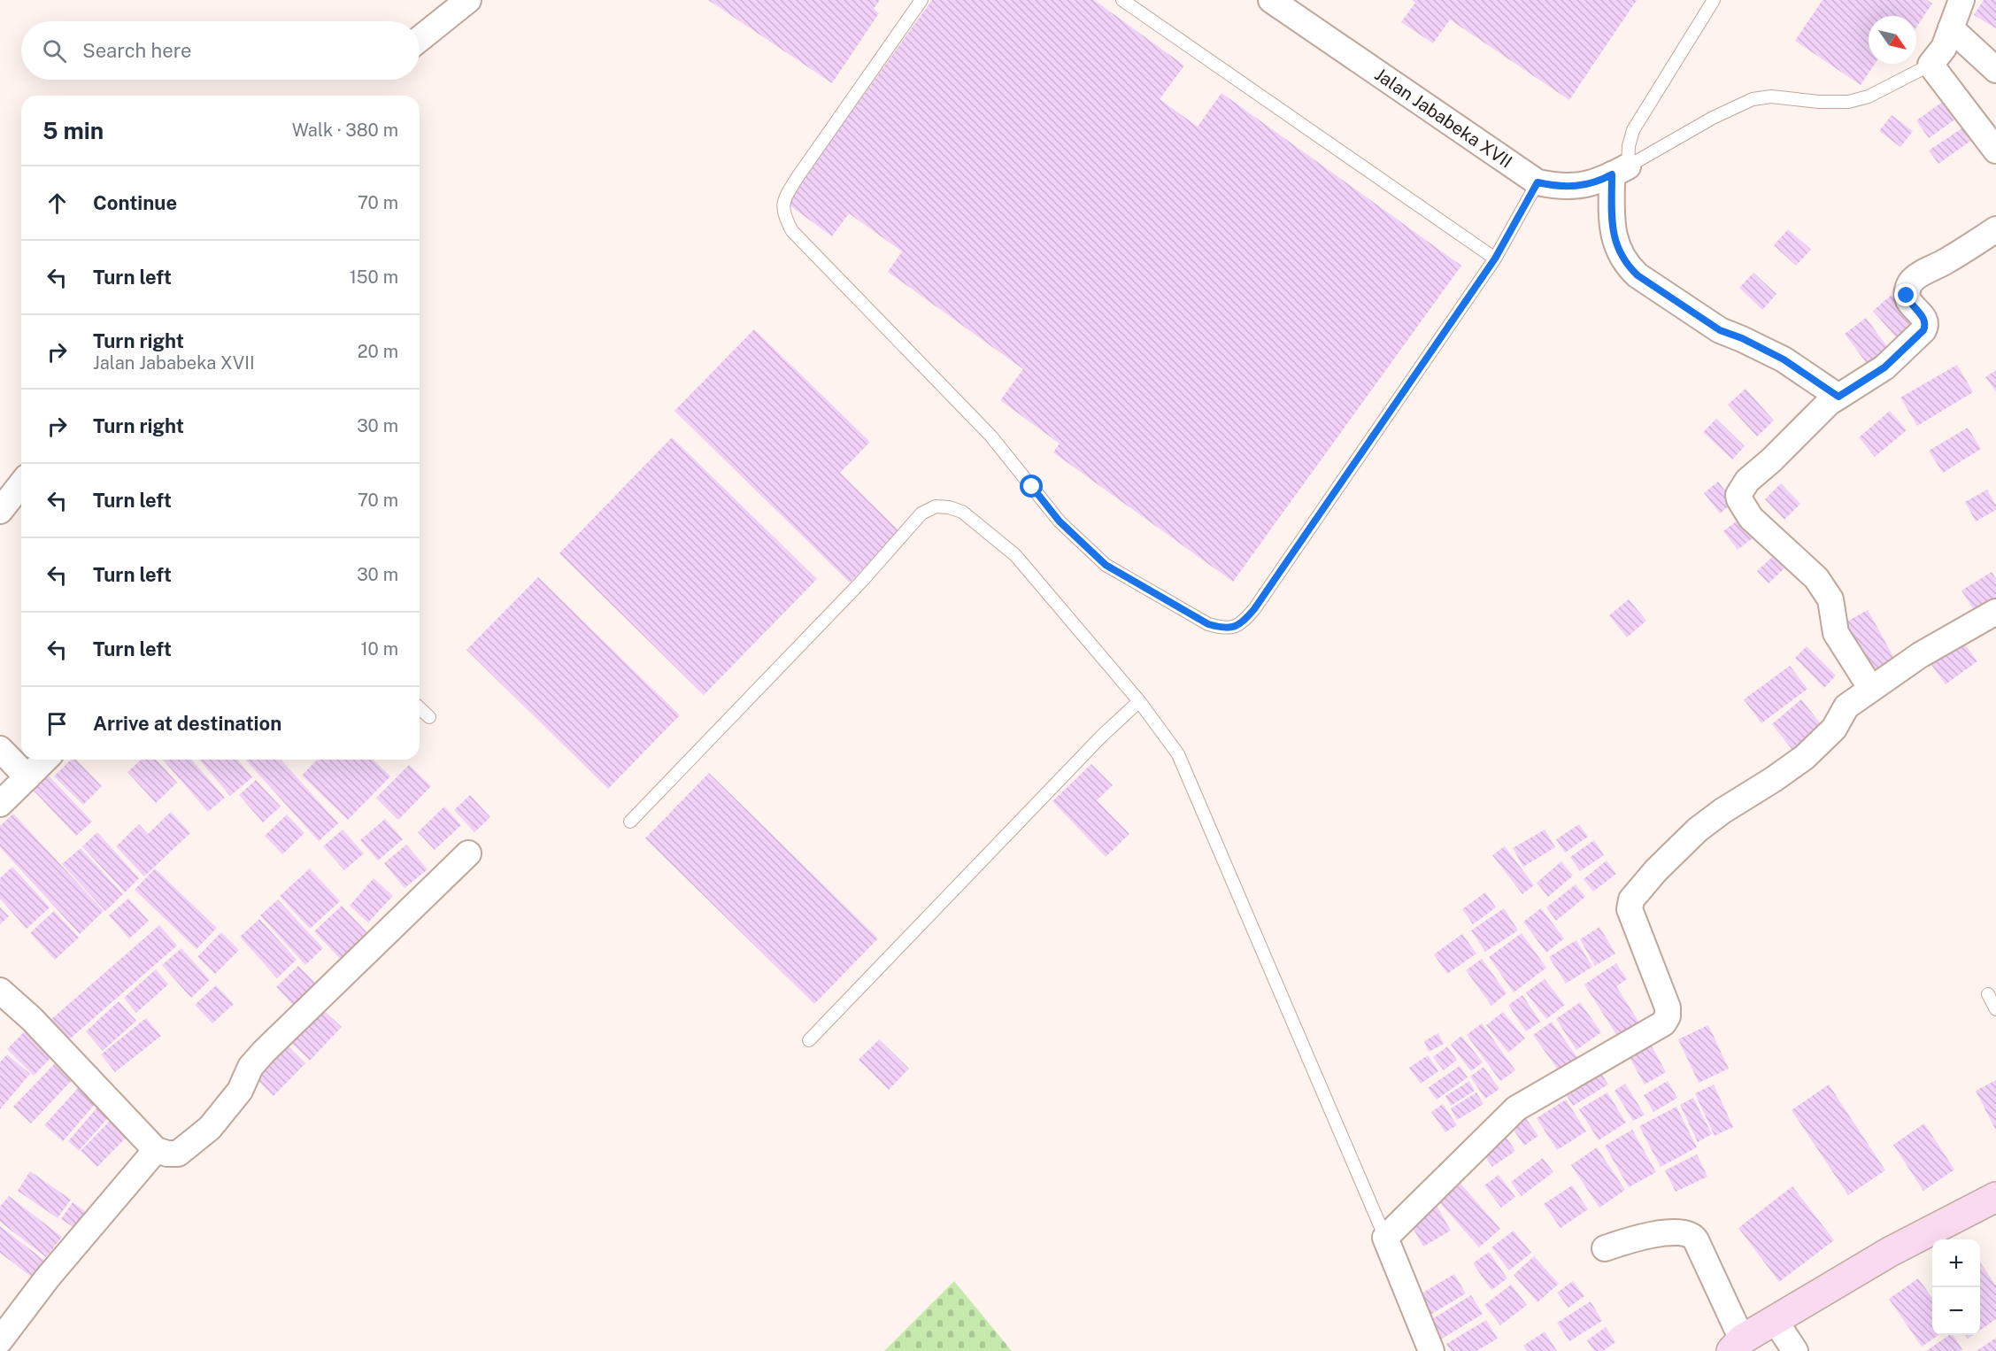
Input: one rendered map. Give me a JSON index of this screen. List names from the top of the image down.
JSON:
{
  "streets": {
    "street": ["Jalan Jababeka XVII"]
  },
  "north": "bottom right",
  "page": {
    "search": "Search here",
    "heading": ["5 min", "Walk · 380 m"],
    "list": [
      ["Continue", "70 m"],
      ["Turn left", "150 m"],
      ["Turn right", "Jalan Jababeka XVII", "20 m"],
      ["Turn right", "30 m"],
      ["Turn left", "70 m"],
      ["Turn left", "30 m"],
      ["Turn left", "10 m"],
      "Arrive at destination"
    ],
    "map_buttons": ["+", "−"]
  }
}
